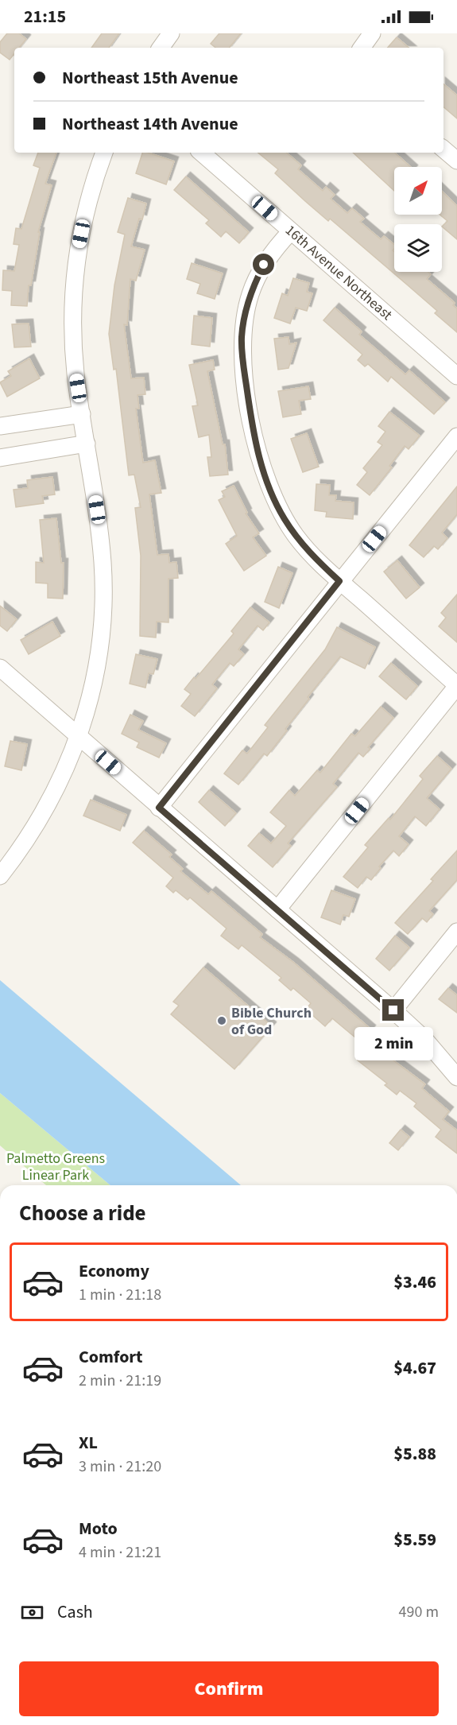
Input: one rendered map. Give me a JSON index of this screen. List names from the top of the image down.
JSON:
{
  "streets": {
    "street": ["16th Avenue Northeast"]
  },
  "parks": ["Palmetto Greens Linear Park"],
  "places": ["Bible Church of God"],
  "north": "top right",
  "page": {
    "status": "21:15",
    "banner": ["Northeast 15th Avenue", "Northeast 14th Avenue"],
    "bubble": "2 min",
    "heading": "Choose a ride",
    "list": [
      {
        "name": "Economy",
        "note": "1 min · 21:18",
        "value": "$3.46"
      },
      {
        "name": "Comfort",
        "note": "2 min · 21:19",
        "value": "$4.67"
      },
      {
        "name": "XL",
        "note": "3 min · 21:20",
        "value": "$5.88"
      },
      {
        "name": "Moto",
        "note": "4 min · 21:21",
        "value": "$5.59"
      }
    ],
    "pay": ["Cash", "490 m"],
    "buttons": "Confirm"
  }
}
